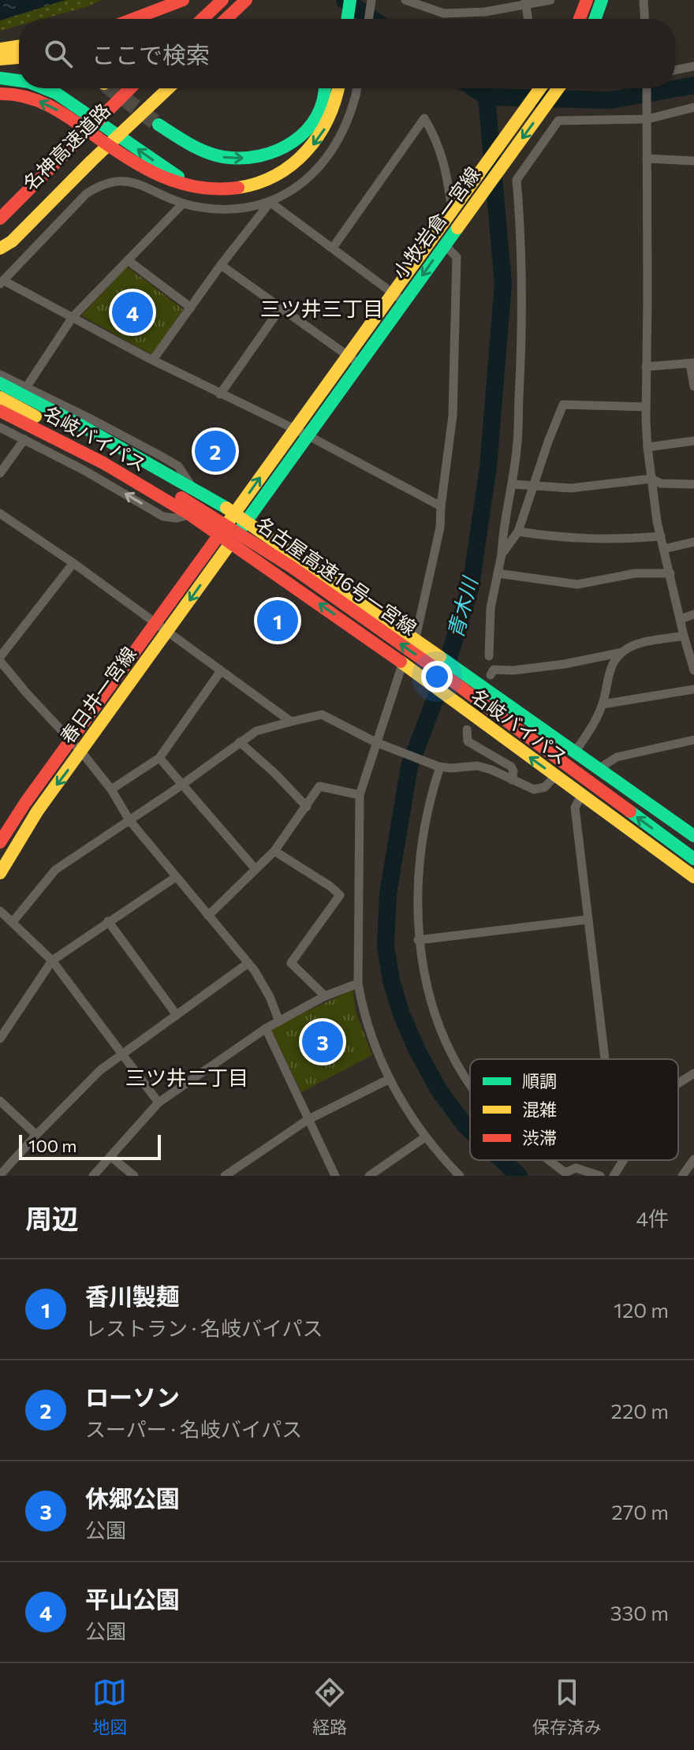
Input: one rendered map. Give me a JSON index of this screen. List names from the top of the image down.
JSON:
{
  "streets": {
    "main road": [
      "名神高速道路",
      "小牧岩倉一宮線",
      "名岐バイパス",
      "名古屋高速16号一宮線",
      "春日井一宮線"
    ]
  },
  "crossings": [
    ["小牧岩倉一宮線", "名岐バイパス"],
    ["小牧岩倉一宮線", "春日井一宮線"],
    ["名岐バイパス", "名古屋高速16号一宮線"],
    ["名岐バイパス", "春日井一宮線"]
  ],
  "districts": ["三ツ井三丁目", "三ツ井二丁目"],
  "water": ["青木川"],
  "legend": ["順調", "混雑", "渋滞"],
  "scale_bar": "100 m",
  "page": {
    "search": "ここで検索",
    "pins": [
      "4",
      "2",
      "1",
      "3"
    ],
    "scale": "100 m",
    "heading": ["周辺", "4件"],
    "list": [
      {
        "mark": "1",
        "name": "香川製麺",
        "note": "レストラン · 名岐バイパス",
        "value": "120 m"
      },
      {
        "mark": "2",
        "name": "ローソン",
        "note": "スーパー · 名岐バイパス",
        "value": "220 m"
      },
      {
        "mark": "3",
        "name": "休郷公園",
        "note": "公園",
        "value": "270 m"
      },
      {
        "mark": "4",
        "name": "平山公園",
        "note": "公園",
        "value": "330 m"
      }
    ],
    "nav": ["地図", "経路", "保存済み"]
  }
}
